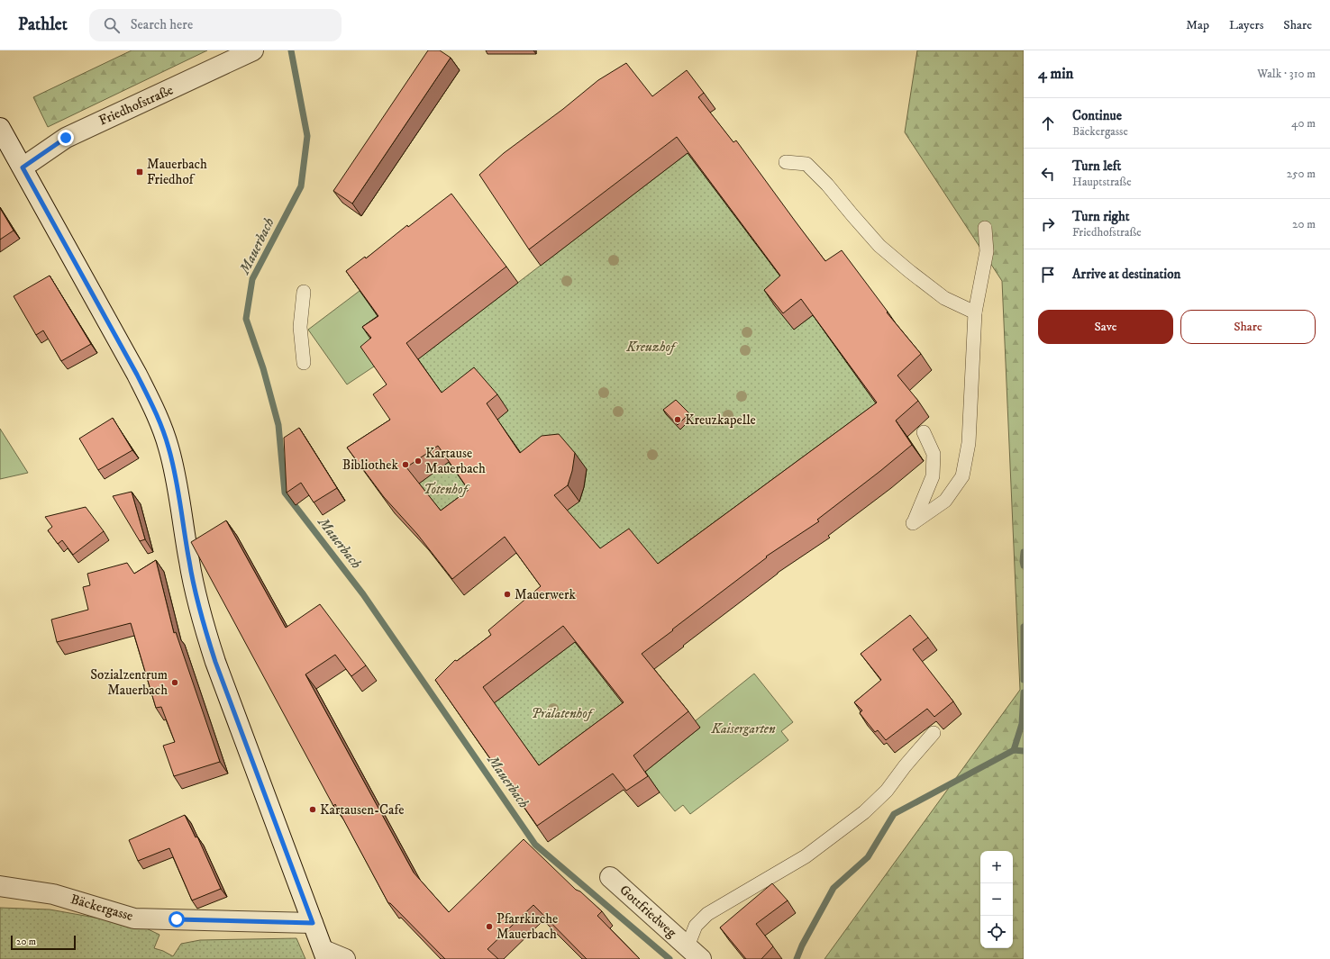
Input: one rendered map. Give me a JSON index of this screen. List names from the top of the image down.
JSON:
{
  "streets": {
    "main road": ["Friedhofstraße", "Bäckergasse", "Gottfriedweg"]
  },
  "water": ["Mauerbach"],
  "parks": [
    "Kreuzhof",
    "Totenhof",
    "Prälatenhof",
    "Kaisergarten"
  ],
  "places": {
    "transit": ["Mauerbach Friedhof"],
    "other": [
      "Kreuzkapelle",
      "Kartause Mauerbach",
      "Bibliothek",
      "Mauerwerk",
      "Sozialzentrum Mauerbach",
      "Kartausen-Cafe",
      "Pfarrkirche Mauerbach"
    ]
  },
  "scale_bar": "20 m",
  "page": {
    "header": "Pathlet",
    "search": "Search here",
    "nav": ["Map", "Layers", "Share"],
    "heading": ["4 min", "Walk · 310 m"],
    "list": [
      ["Continue", "Bäckergasse", "40 m"],
      ["Turn left", "Hauptstraße", "250 m"],
      ["Turn right", "Friedhofstraße", "20 m"],
      "Arrive at destination"
    ],
    "buttons": ["Save", "Share"],
    "map_buttons": ["+", "−"],
    "scale": "20 m"
  }
}
